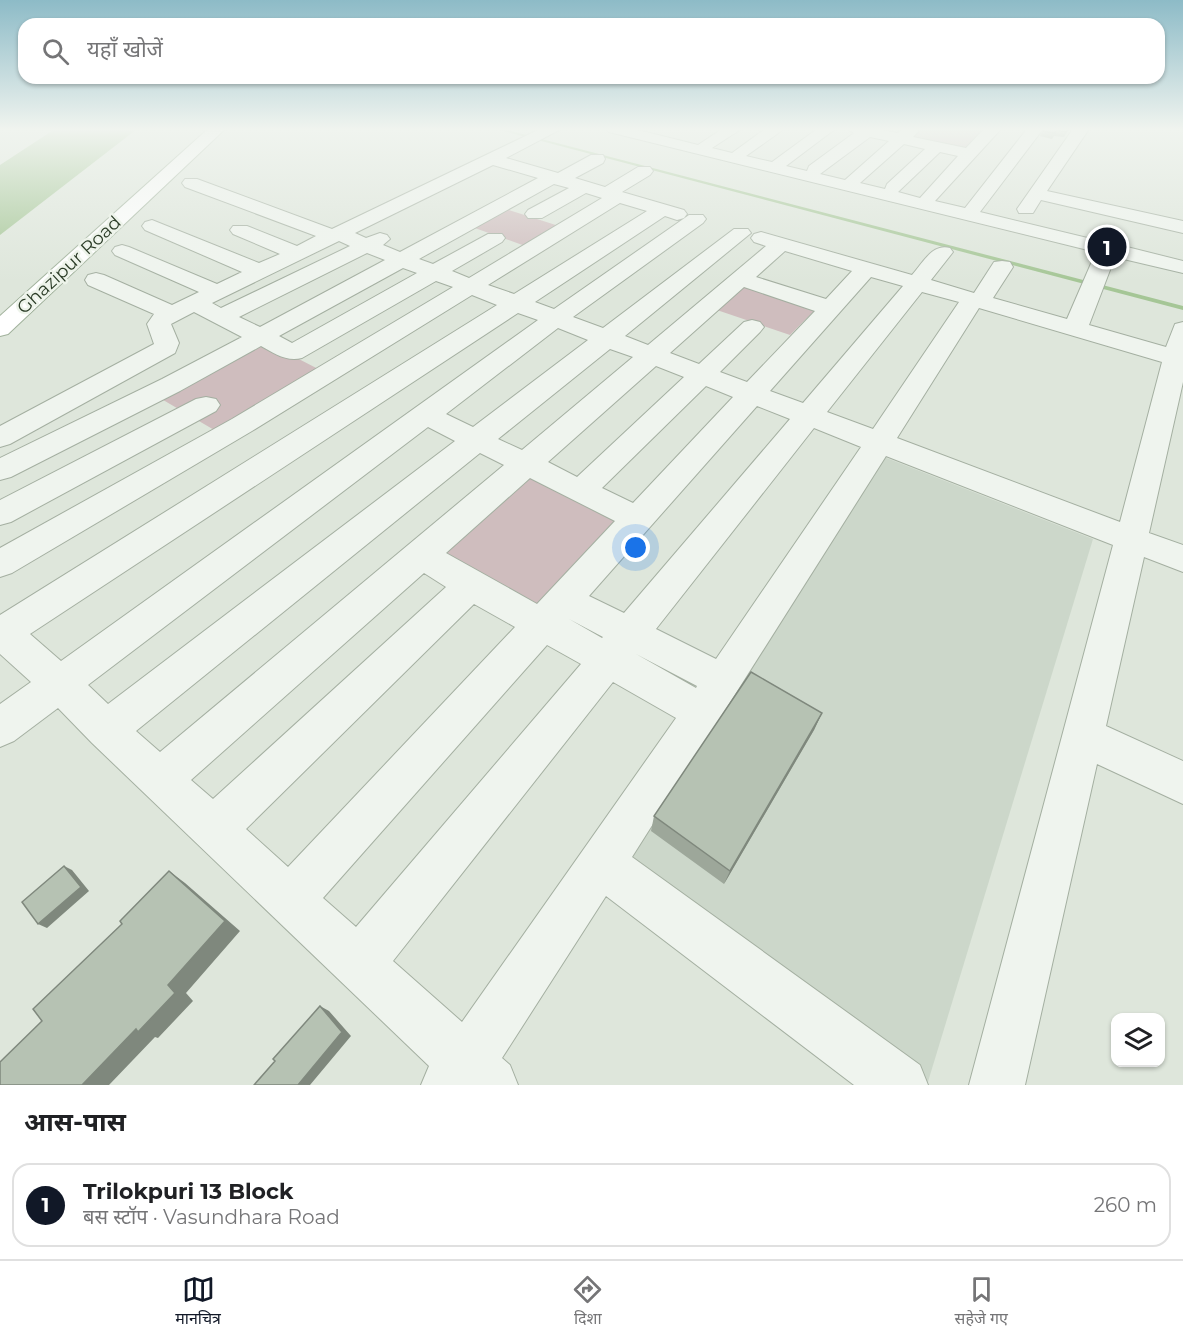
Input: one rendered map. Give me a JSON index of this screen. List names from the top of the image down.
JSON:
{
  "streets": {
    "main road": ["Ghazipur Road"]
  },
  "page": {
    "search": "यहाँ खोजें",
    "pins": "1",
    "heading": "आस-पास",
    "list": [
      {
        "mark": "1",
        "name": "Trilokpuri 13 Block",
        "note": "बस स्टॉप · Vasundhara Road",
        "value": "260 m"
      }
    ],
    "nav": ["मानचित्र", "दिशा", "सहेजे गए"]
  }
}
